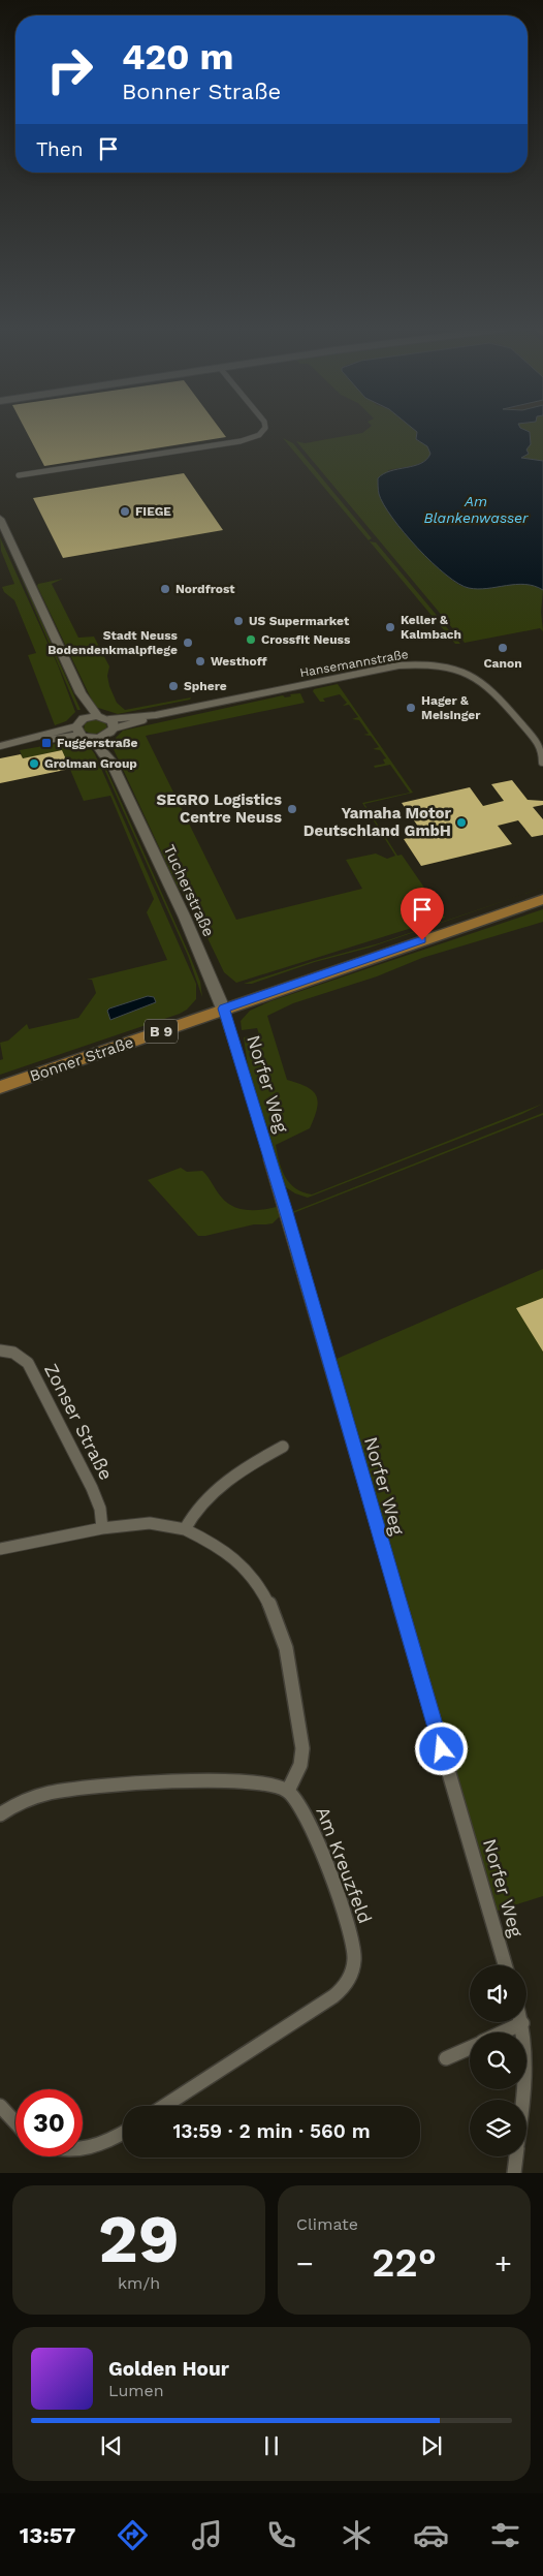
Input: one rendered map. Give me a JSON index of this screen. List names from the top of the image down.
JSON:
{
  "streets": {
    "main road": ["Tucherstraße", "B 9", "Bonner Straße"],
    "street": [
      "Hansemannstraße",
      "Norfer Weg",
      "Zonser Straße",
      "Am Kreuzfeld"
    ]
  },
  "crossings": [
    ["Hansemannstraße", "Tucherstraße"],
    ["Tucherstraße", "Bonner Straße"],
    ["Tucherstraße", "Norfer Weg"],
    ["Bonner Straße", "Norfer Weg"]
  ],
  "water": ["Am Blankenwasser"],
  "places": {
    "other": [
      "FIEGE",
      "Nordfrost",
      "US Supermarket",
      "Keller & Kalmbach",
      "Crossfit Neuss",
      "Stadt Neuss Bodendenkmalpflege",
      "Canon",
      "Westhoff",
      "Sphere",
      "Hager & Meisinger",
      "Grolman Group",
      "SEGRO Logistics Centre Neuss",
      "Yamaha Motor Deutschland GmbH"
    ],
    "transit": ["Fuggerstraße"]
  },
  "page": {
    "turn": ["420 m", "Bonner Straße"],
    "then": "Then",
    "limit": "30",
    "trip": "13:59 · 2 min · 560 m",
    "tile": [
      ["29", "km/h"],
      "Climate"
    ],
    "heat": ["−", "22°", "+"],
    "song": ["Golden Hour", "Lumen"],
    "tabs": "13:57"
  }
}
